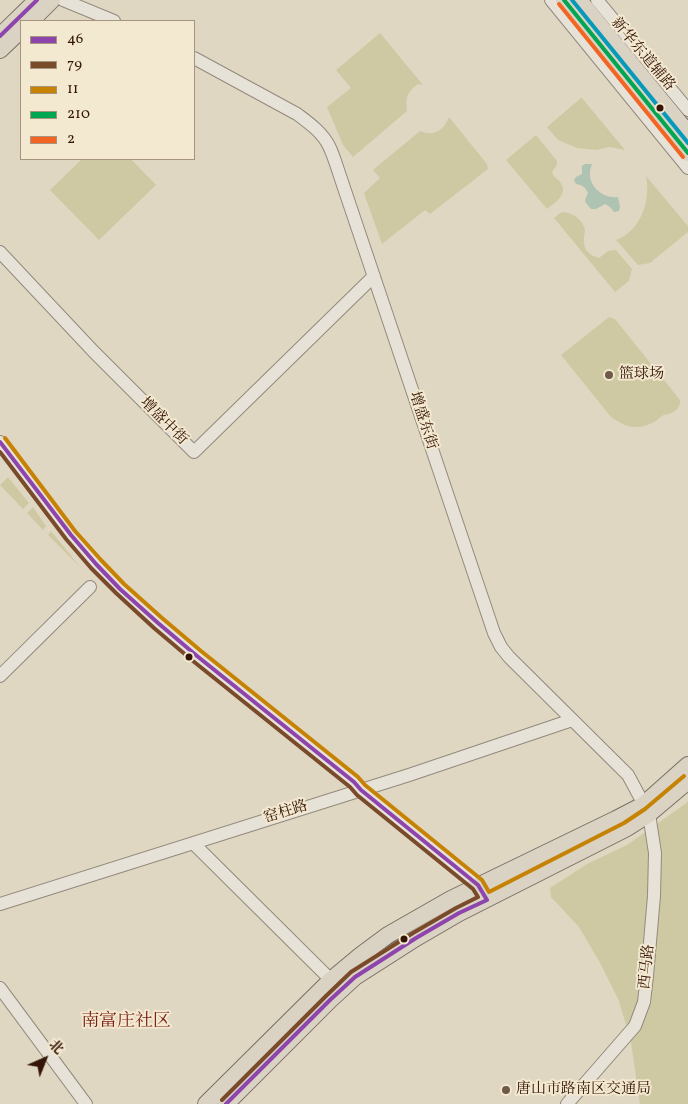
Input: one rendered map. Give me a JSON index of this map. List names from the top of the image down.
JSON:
{
  "streets": {
    "street": [
      "新华东道辅路",
      "增盛东街",
      "增盛中街",
      "窑柱路",
      "西马路"
    ]
  },
  "crossings": [
    ["增盛东街", "增盛中街"],
    ["增盛东街", "窑柱路"],
    ["增盛东街", "西马路"]
  ],
  "districts": ["南富庄社区"],
  "places": ["篮球场", "唐山市路南区交通局"],
  "lines": [
    "transit line 46",
    "transit line 210",
    "transit line 2",
    "transit line 11",
    "transit line 79"
  ],
  "legend": [
    "46",
    "79",
    "11",
    "210",
    "2"
  ],
  "north": "top right"
}
